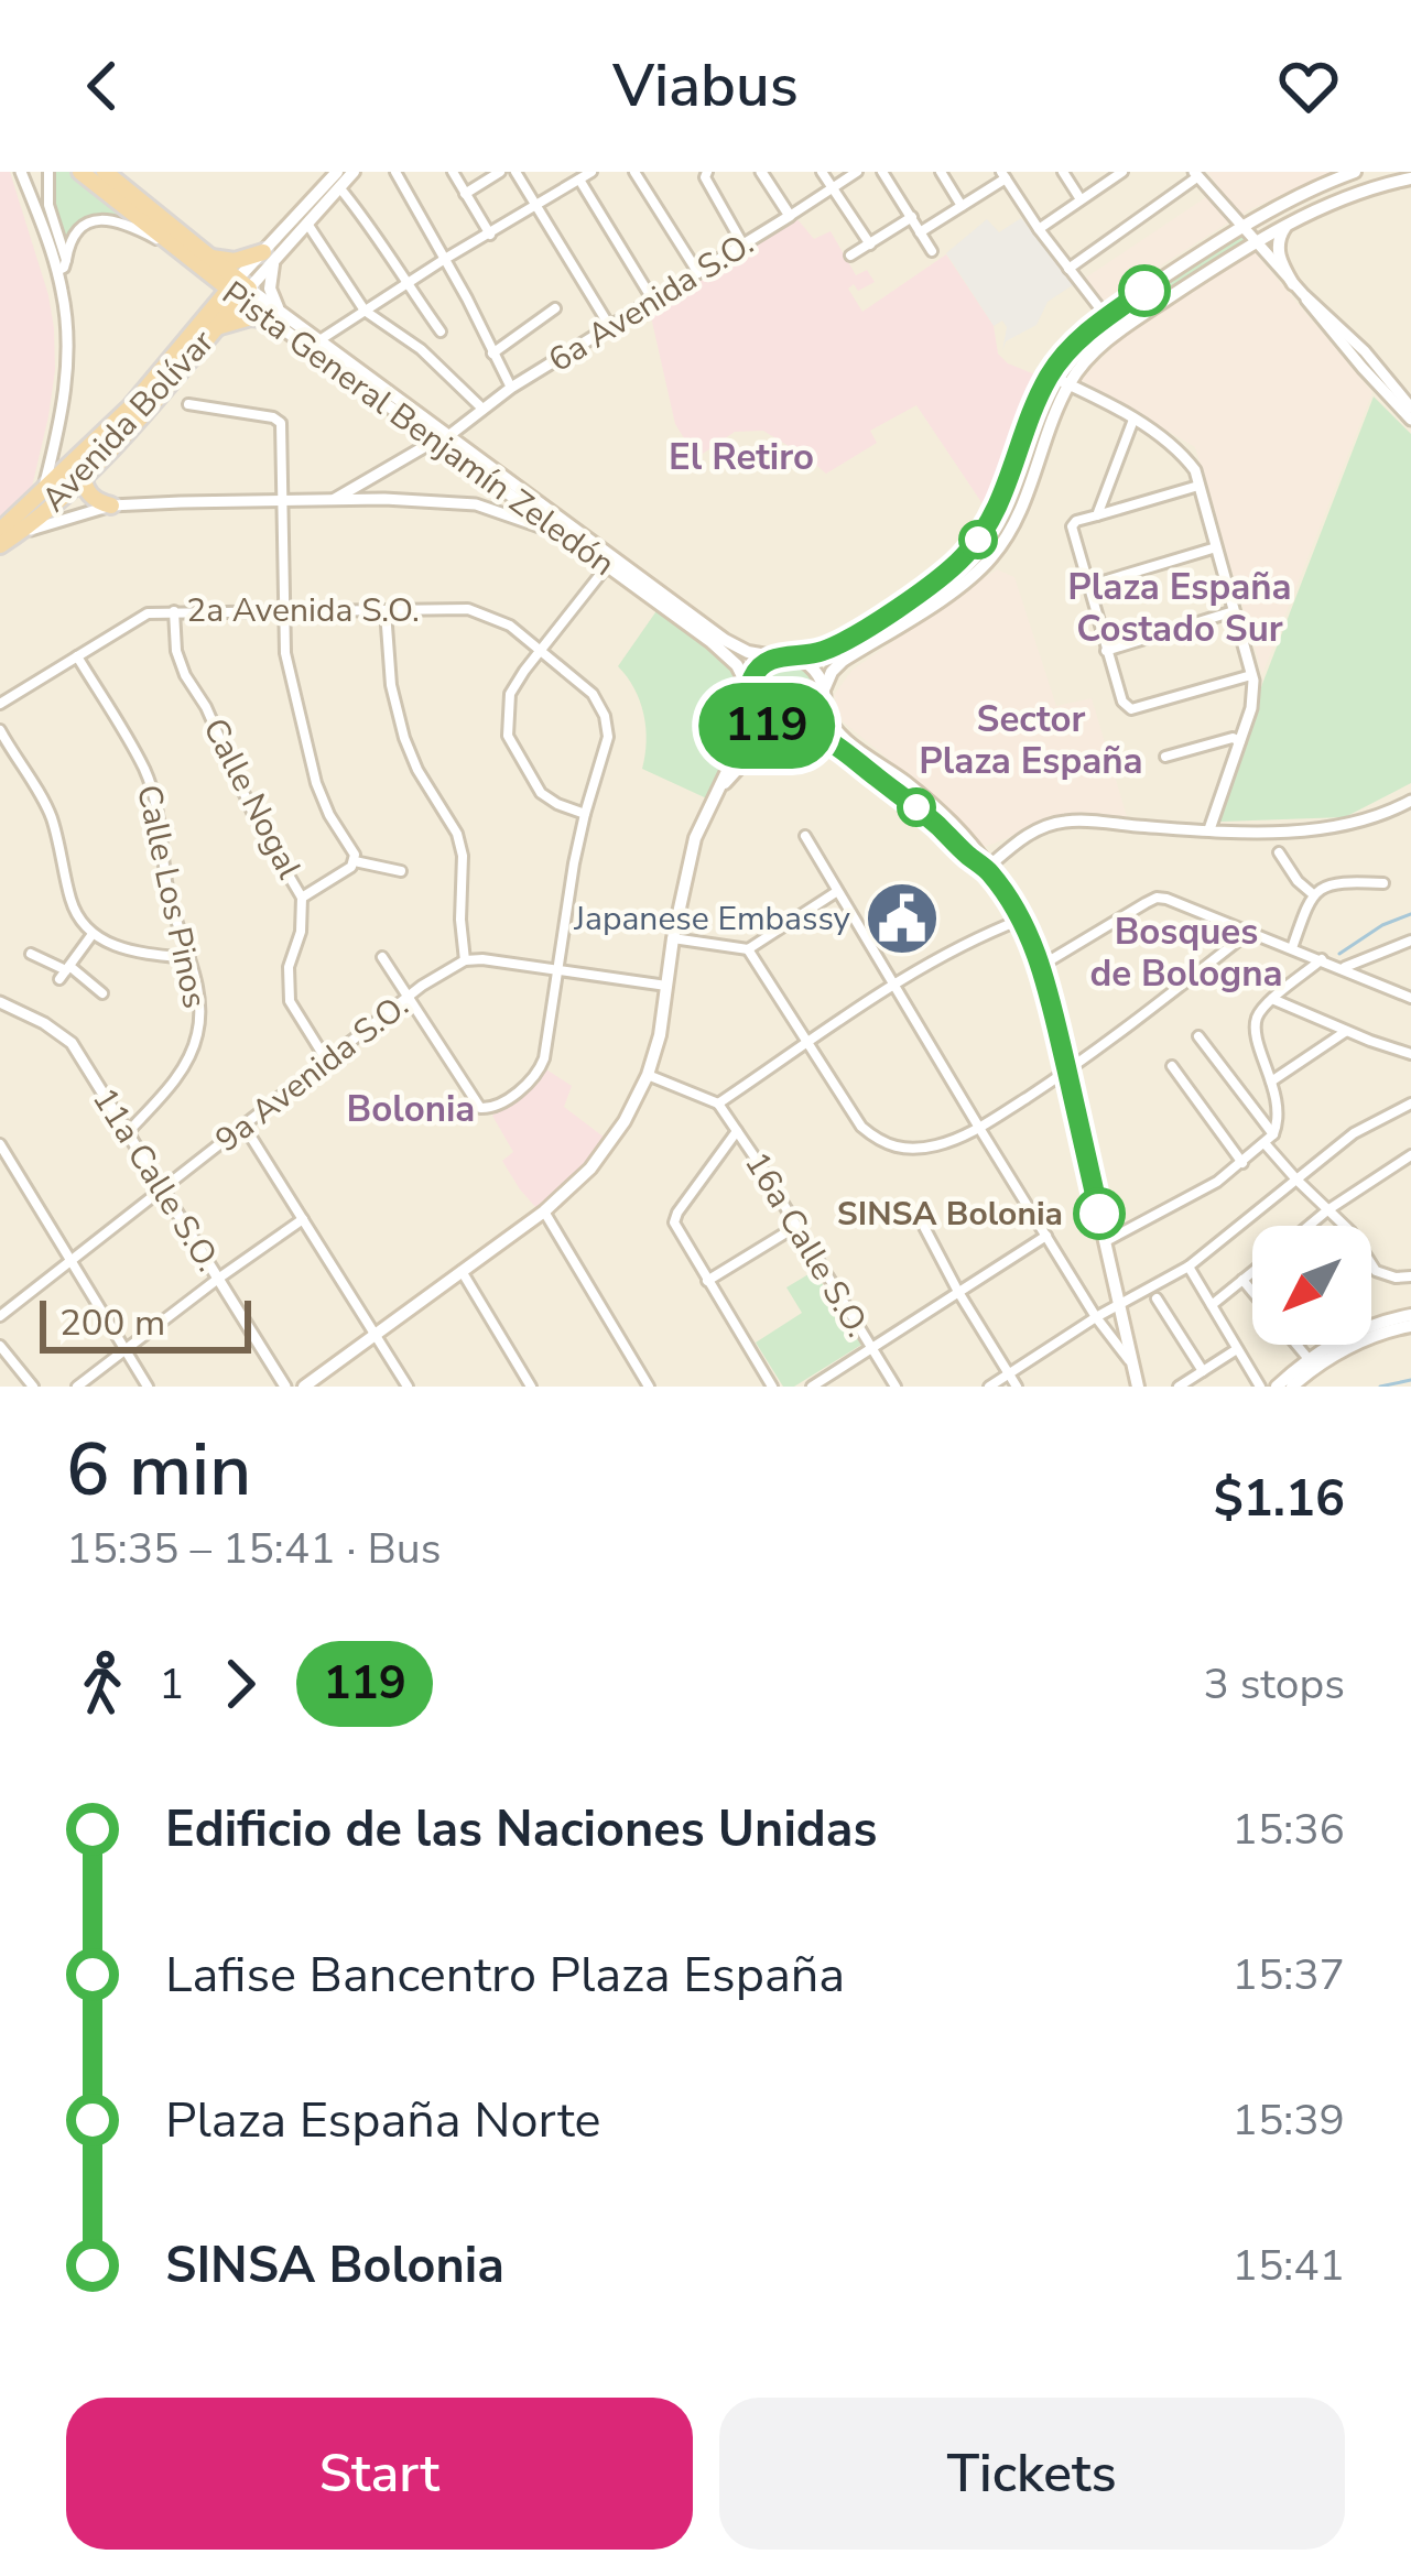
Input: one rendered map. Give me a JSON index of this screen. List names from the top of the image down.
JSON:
{
  "streets": {
    "highway": ["Avenida Bolívar", "Pista General Benjamín Zeledón"],
    "street": [
      "6a Avenida S.O.",
      "2a Avenida S.O.",
      "Calle Nogal",
      "Calle Los Pinos",
      "9a Avenida S.O.",
      "11a Calle S.O.",
      "16a Calle S.O."
    ]
  },
  "crossings": [
    ["6a Avenida S.O.", "Pista General Benjamín Zeledón"],
    ["Avenida Bolívar", "Pista General Benjamín Zeledón"],
    ["2a Avenida S.O.", "Calle Nogal"],
    ["2a Avenida S.O.", "Calle Los Pinos"],
    ["Calle Nogal", "9a Avenida S.O."],
    ["Calle Los Pinos", "11a Calle S.O."],
    ["9a Avenida S.O.", "11a Calle S.O."]
  ],
  "districts": [
    "El Retiro",
    "Plaza España Costado Sur",
    "Sector Plaza España",
    "Bosques de Bologna",
    "Bolonia"
  ],
  "places": {
    "public building": ["Japanese Embassy"],
    "other": ["SINSA Bolonia"]
  },
  "lines": ["bus line 119"],
  "scale_bar": "200 m",
  "north": "bottom left",
  "page": {
    "header": "Viabus",
    "on_map": "119",
    "scale": "200 m",
    "heading": ["6 min", "15:35 – 15:41 · Bus", "$1.16"],
    "legs": ["1", "119", "3 stops"],
    "list": [
      {
        "name": "Edificio de las Naciones Unidas",
        "value": "15:36"
      },
      {
        "name": "Lafise Bancentro Plaza España",
        "value": "15:37"
      },
      {
        "name": "Plaza España Norte",
        "value": "15:39"
      },
      {
        "name": "SINSA Bolonia",
        "value": "15:41"
      }
    ],
    "buttons": ["Start", "Tickets"]
  }
}
